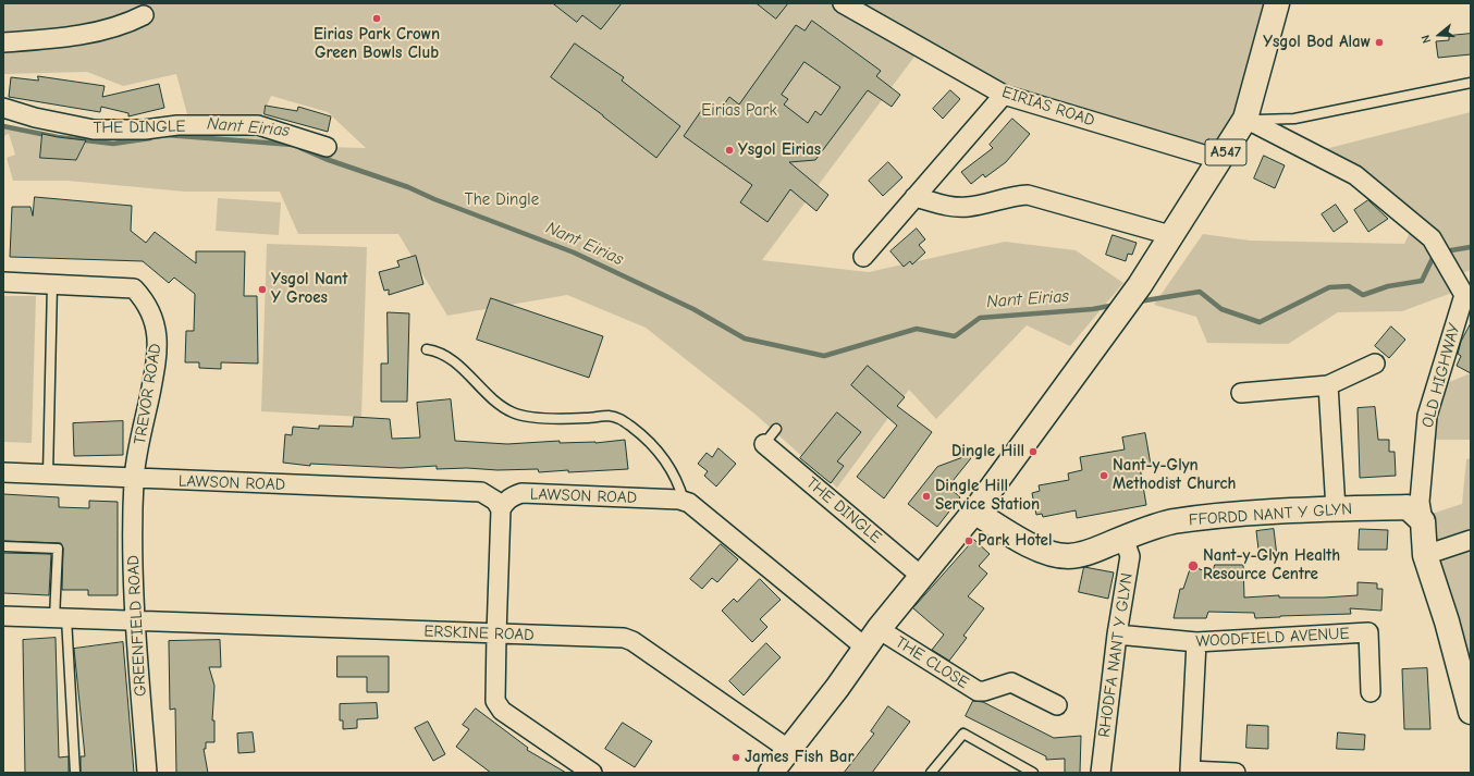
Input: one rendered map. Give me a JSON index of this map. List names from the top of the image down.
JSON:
{
  "streets": {
    "main road": ["A547", "OLD HIGHWAY", "FFORDD NANT Y GLYN"],
    "street": [
      "EIRIAS ROAD",
      "THE DINGLE",
      "TREVOR ROAD",
      "LAWSON ROAD",
      "GREENFIELD ROAD",
      "ERSKINE ROAD",
      "WOODFIELD AVENUE",
      "RHODFA NANT Y GLYN",
      "THE CLOSE"
    ]
  },
  "crossings": [
    ["EIRIAS ROAD", "A547"],
    ["THE DINGLE", "A547"],
    ["A547", "OLD HIGHWAY"],
    ["A547", "LAWSON ROAD"],
    ["A547", "FFORDD NANT Y GLYN"],
    ["A547", "ERSKINE ROAD"],
    ["A547", "THE CLOSE"],
    ["OLD HIGHWAY", "FFORDD NANT Y GLYN"],
    ["TREVOR ROAD", "LAWSON ROAD"],
    ["TREVOR ROAD", "GREENFIELD ROAD"],
    ["LAWSON ROAD", "GREENFIELD ROAD"],
    ["LAWSON ROAD", "THE CLOSE"],
    ["FFORDD NANT Y GLYN", "RHODFA NANT Y GLYN"],
    ["GREENFIELD ROAD", "ERSKINE ROAD"],
    ["WOODFIELD AVENUE", "RHODFA NANT Y GLYN"]
  ],
  "water": ["Nant Eirias"],
  "parks": ["Eirias Park", "The Dingle"],
  "places": [
    "Eirias Park Crown Green Bowls Club",
    "Ysgol Bod Alaw",
    "Ysgol Eirias",
    "Ysgol Nant Y Groes",
    "Dingle Hill",
    "Nant-y-Glyn Methodist Church",
    "Dingle Hill Service Station",
    "Park Hotel",
    "Nant-y-Glyn Health Resource Centre",
    "James Fish Bar"
  ],
  "north": "left"
}
